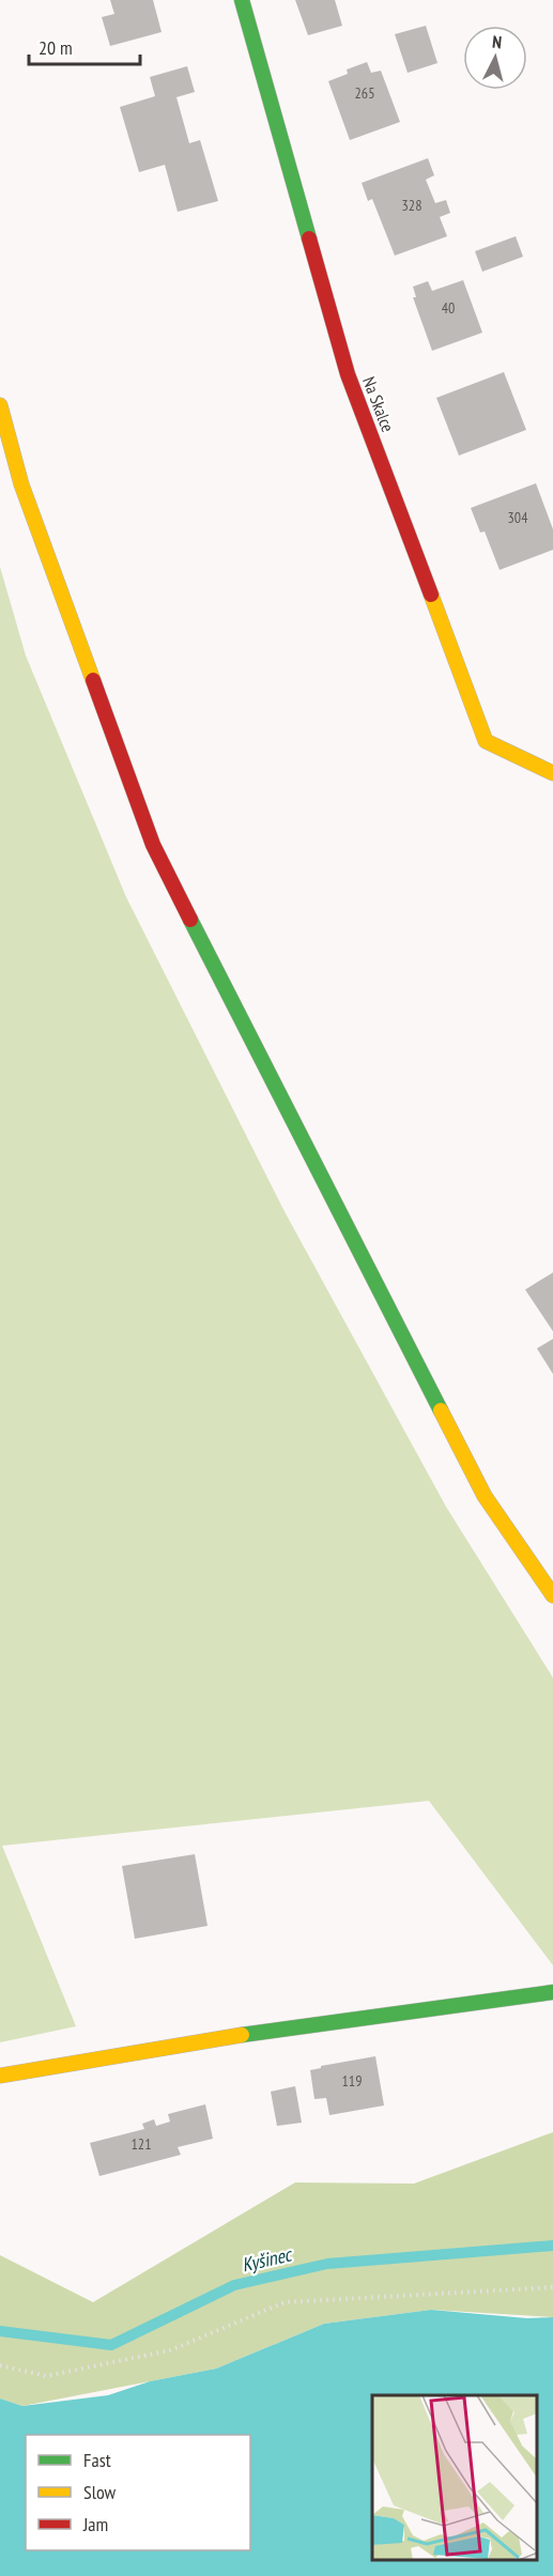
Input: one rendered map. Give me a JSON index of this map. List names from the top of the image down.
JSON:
{
  "streets": {
    "street": ["Na Skalce"]
  },
  "water": ["Kyšinec"],
  "house_numbers": [
    "265",
    "328",
    "40",
    "304",
    "119",
    "121"
  ],
  "legend": ["Fast", "Slow", "Jam"],
  "scale_bar": "20 m",
  "north": "top"
}
